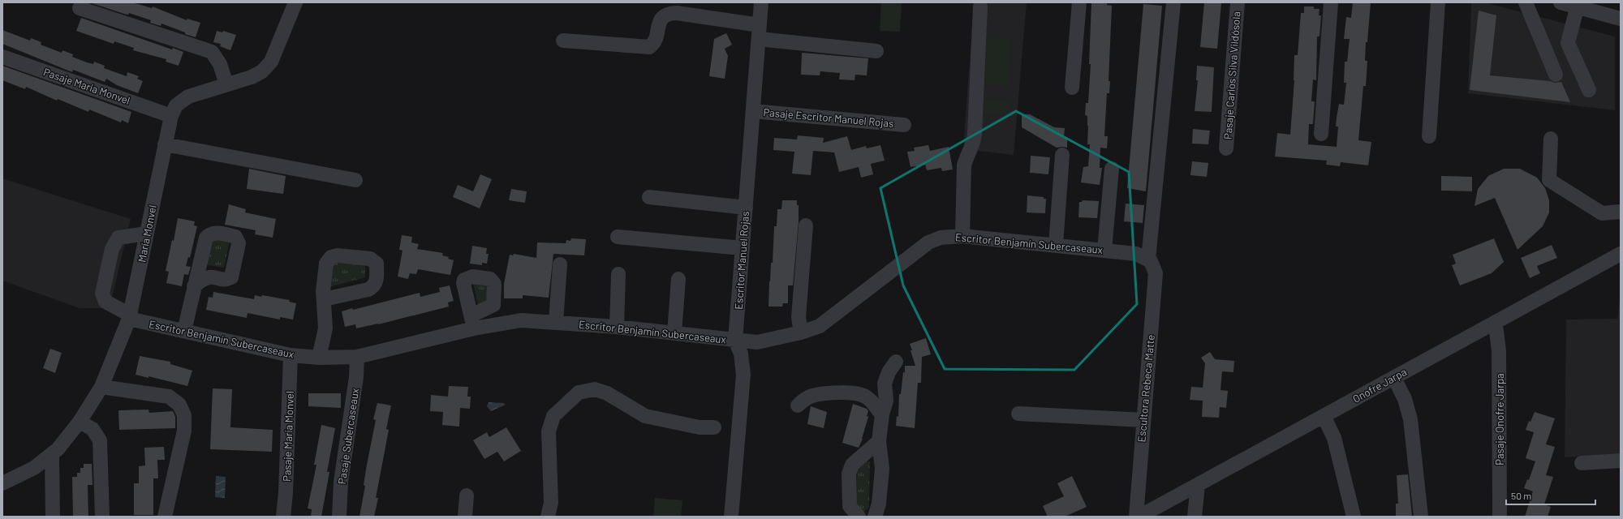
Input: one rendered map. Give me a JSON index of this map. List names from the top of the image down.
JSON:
{
  "streets": {
    "street": [
      "Pasaje Carlos Silva Vildósola",
      "Pasaje María Monvel",
      "Pasaje Escritor Manuel Rojas",
      "María Monvel",
      "Escritor Benjamín Subercaseaux",
      "Escritor Manuel Rojas",
      "Onofre Jarpa",
      "Escultora Rebeca Matte",
      "Pasaje Onofre Jarpa",
      "Pasaje Subercaseaux"
    ]
  },
  "crossings": [
    ["Pasaje María Monvel", "María Monvel"],
    ["Pasaje María Monvel", "Escritor Benjamín Subercaseaux"],
    ["Pasaje Escritor Manuel Rojas", "Escritor Manuel Rojas"],
    ["María Monvel", "Escritor Benjamín Subercaseaux"],
    ["Escritor Benjamín Subercaseaux", "Escritor Manuel Rojas"],
    ["Escritor Benjamín Subercaseaux", "Escultora Rebeca Matte"],
    ["Escritor Benjamín Subercaseaux", "Pasaje Subercaseaux"],
    ["Onofre Jarpa", "Pasaje Onofre Jarpa"]
  ],
  "scale_bar": "50 m"
}
